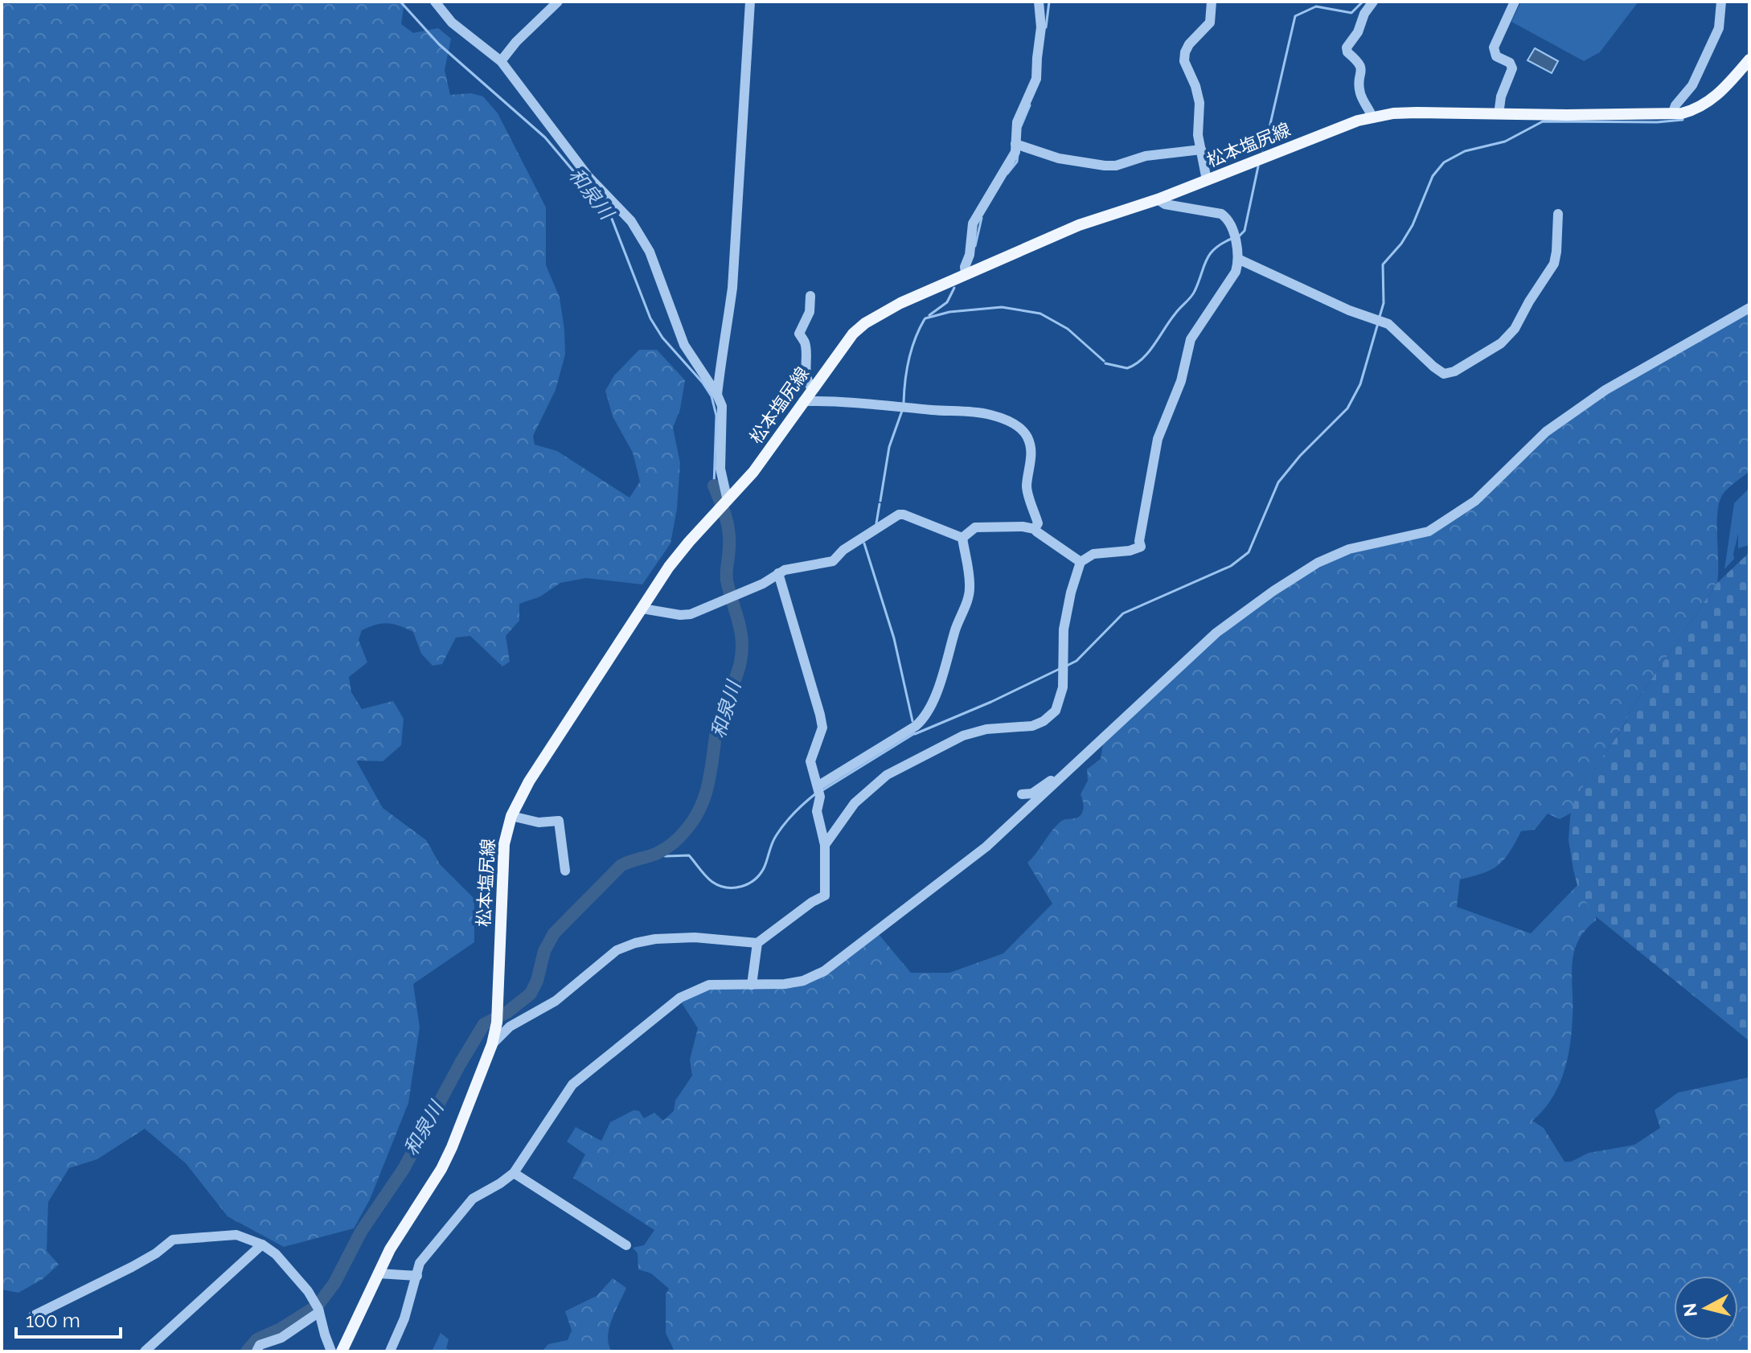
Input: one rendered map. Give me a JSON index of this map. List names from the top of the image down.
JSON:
{
  "streets": {
    "main road": ["松本塩尻線"]
  },
  "water": ["和泉川"],
  "scale_bar": "100 m",
  "north": "left"
}
